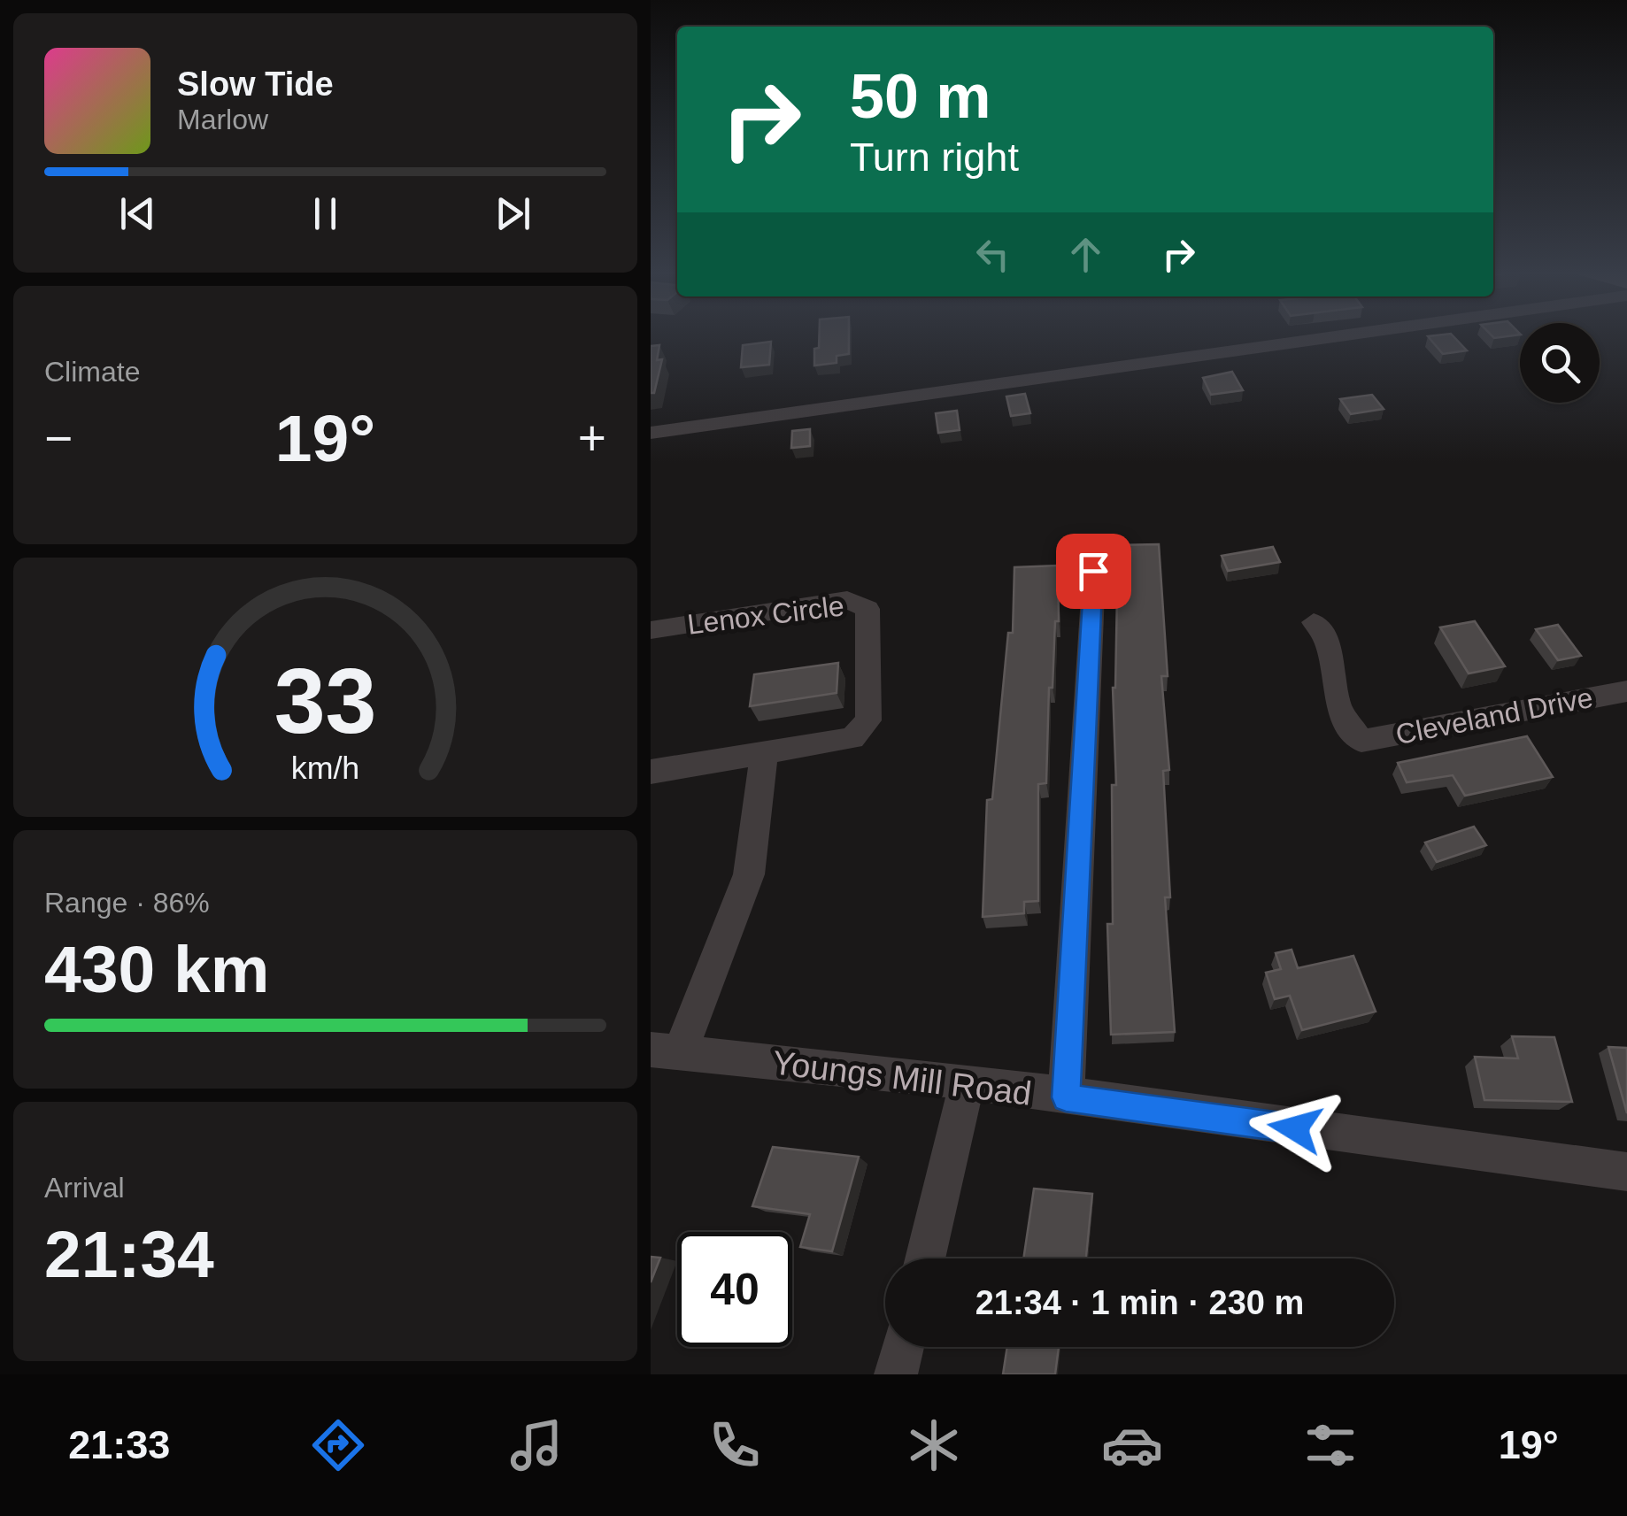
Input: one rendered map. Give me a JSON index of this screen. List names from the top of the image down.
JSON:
{
  "streets": {
    "street": ["Lenox Circle", "Cleveland Drive", "Youngs Mill Road"]
  },
  "page": {
    "turn": ["50 m", "Turn right"],
    "song": ["Slow Tide", "Marlow"],
    "tile": [
      "Climate",
      ["Range · 86%", "430 km"],
      ["Arrival", "21:34"]
    ],
    "heat": ["−", "19°", "+"],
    "limit": "40",
    "trip": "21:34 · 1 min · 230 m",
    "tabs": ["21:33", "19°"],
    "gauge": ["33", "km/h"]
  }
}
